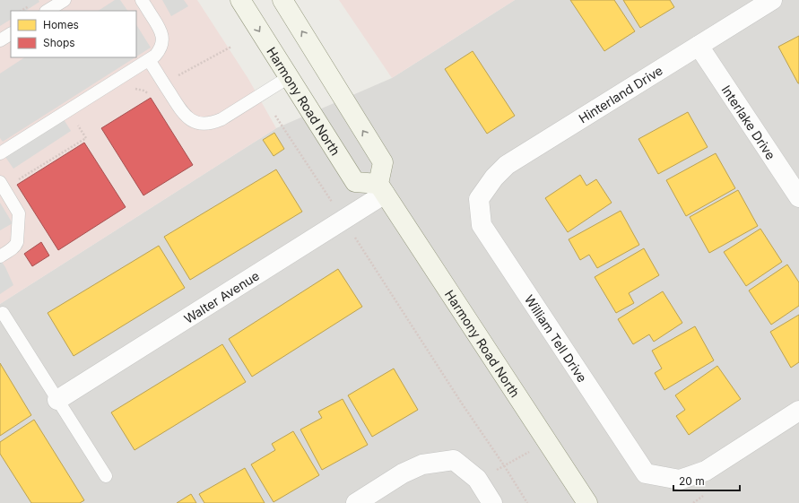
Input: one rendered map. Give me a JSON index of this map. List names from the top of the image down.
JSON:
{
  "streets": {
    "main road": ["Harmony Road North"],
    "street": [
      "Hinterland Drive",
      "Interlake Drive",
      "Walter Avenue",
      "William Tell Drive"
    ]
  },
  "crossings": [
    ["Hinterland Drive", "Interlake Drive"],
    ["Hinterland Drive", "William Tell Drive"],
    ["Harmony Road North", "Walter Avenue"]
  ],
  "legend": ["Homes", "Shops"],
  "scale_bar": "20 m"
}
